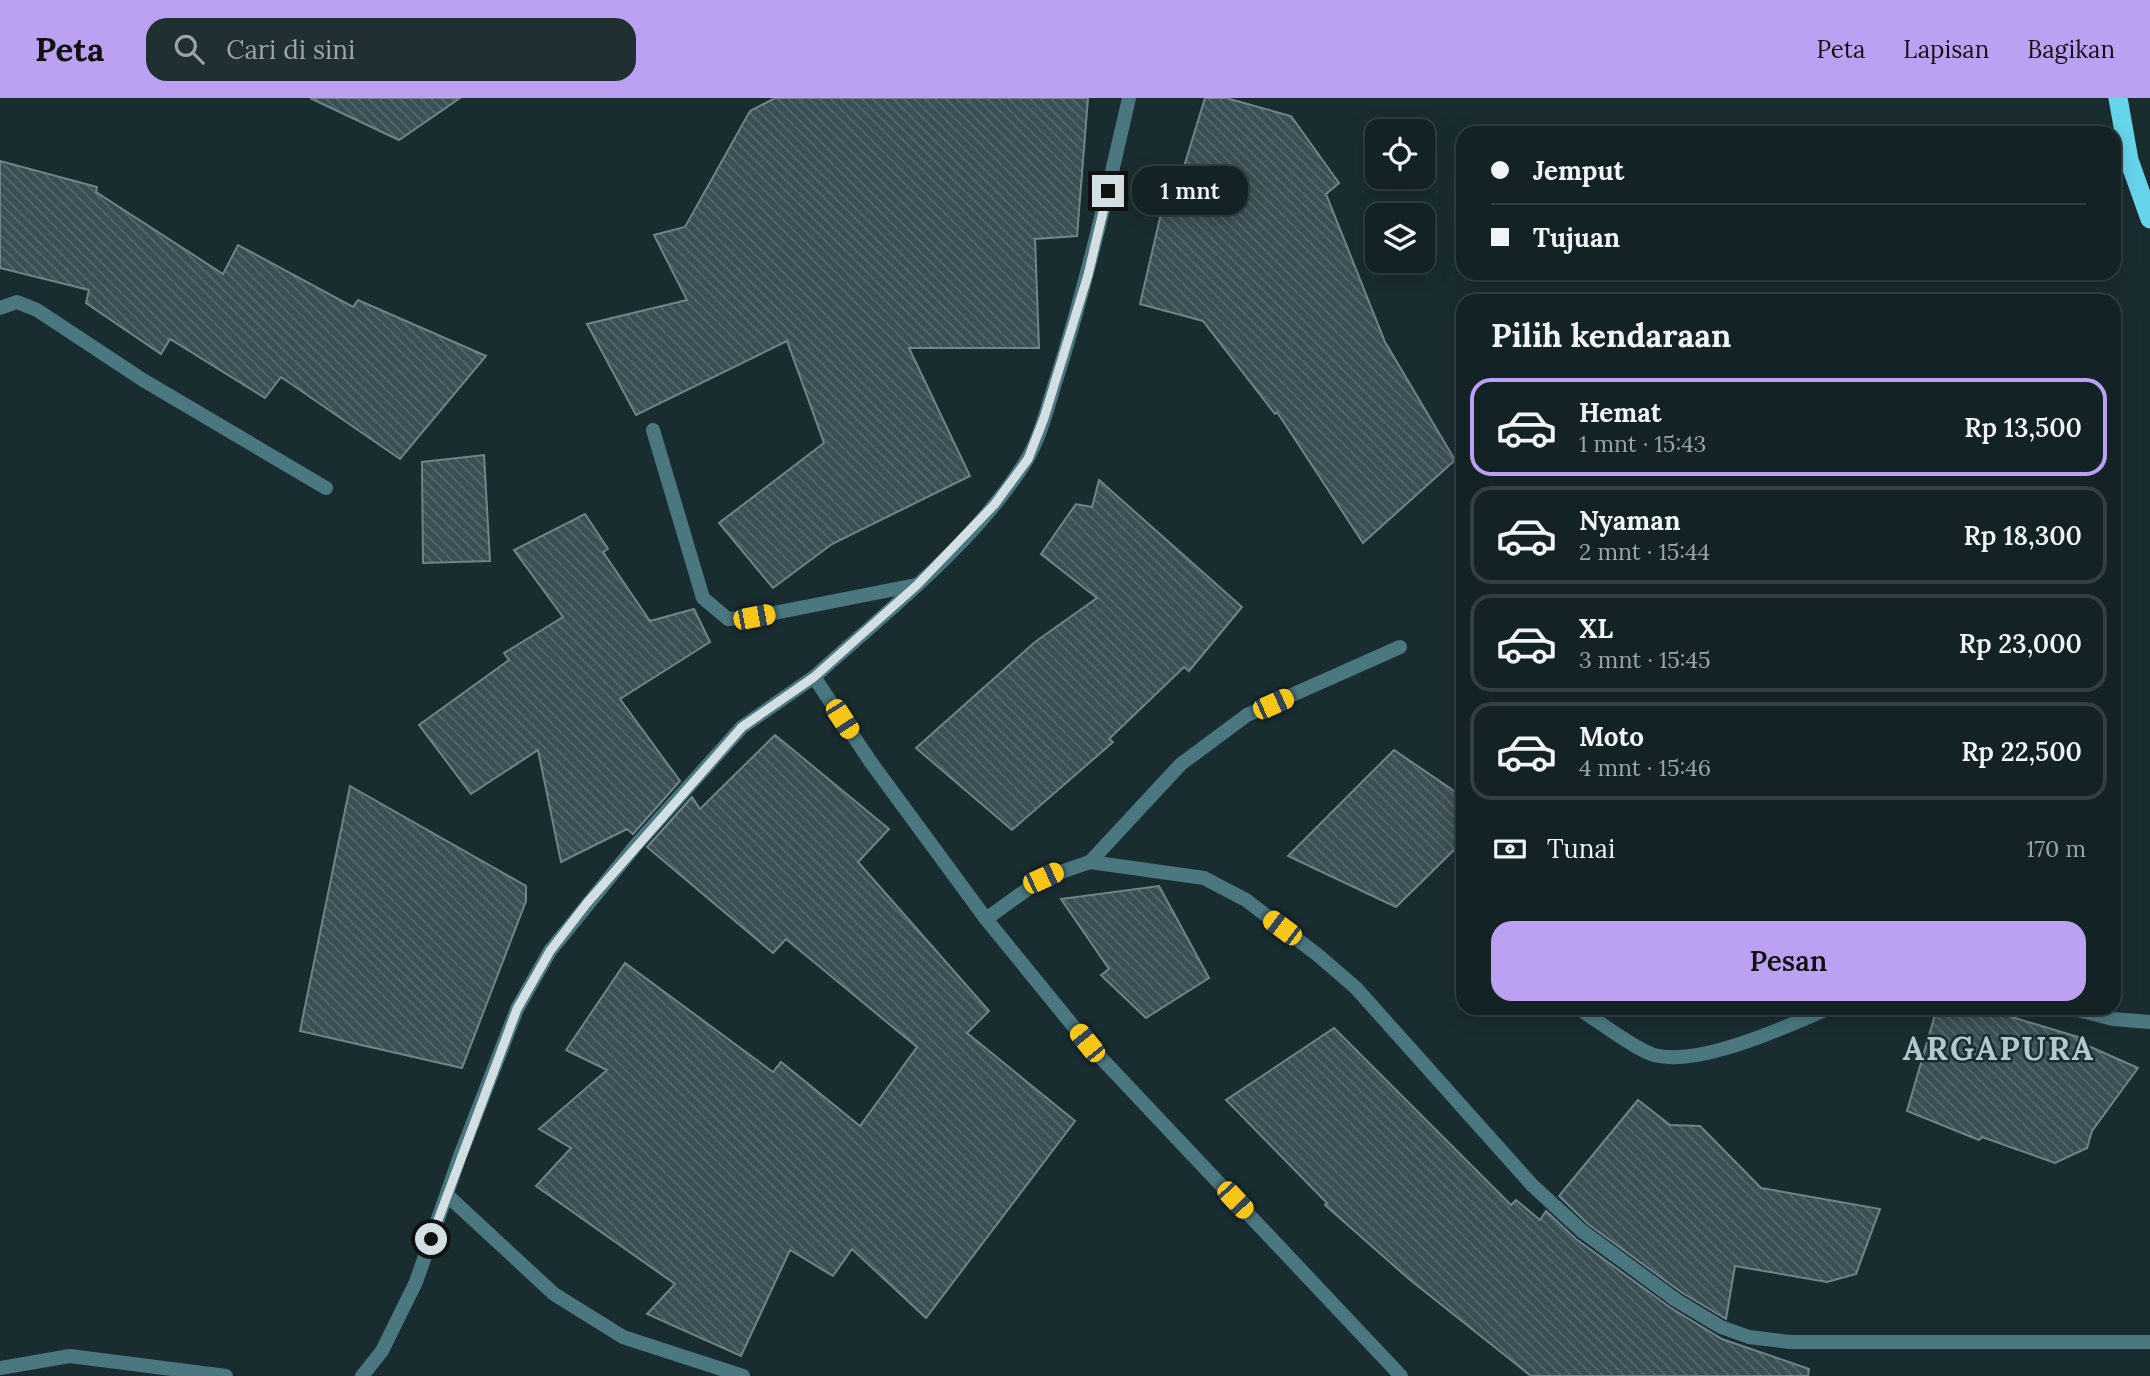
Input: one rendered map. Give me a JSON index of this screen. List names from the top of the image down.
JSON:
{
  "districts": ["ARGAPURA"],
  "page": {
    "header": "Peta",
    "search": "Cari di sini",
    "nav": ["Peta", "Lapisan", "Bagikan"],
    "banner": ["Jemput", "Tujuan"],
    "bubble": "1 mnt",
    "heading": "Pilih kendaraan",
    "list": [
      {
        "name": "Hemat",
        "note": "1 mnt · 15:43",
        "value": "Rp 13,500"
      },
      {
        "name": "Nyaman",
        "note": "2 mnt · 15:44",
        "value": "Rp 18,300"
      },
      {
        "name": "XL",
        "note": "3 mnt · 15:45",
        "value": "Rp 23,000"
      },
      {
        "name": "Moto",
        "note": "4 mnt · 15:46",
        "value": "Rp 22,500"
      }
    ],
    "pay": ["Tunai", "170 m"],
    "buttons": "Pesan"
  }
}
